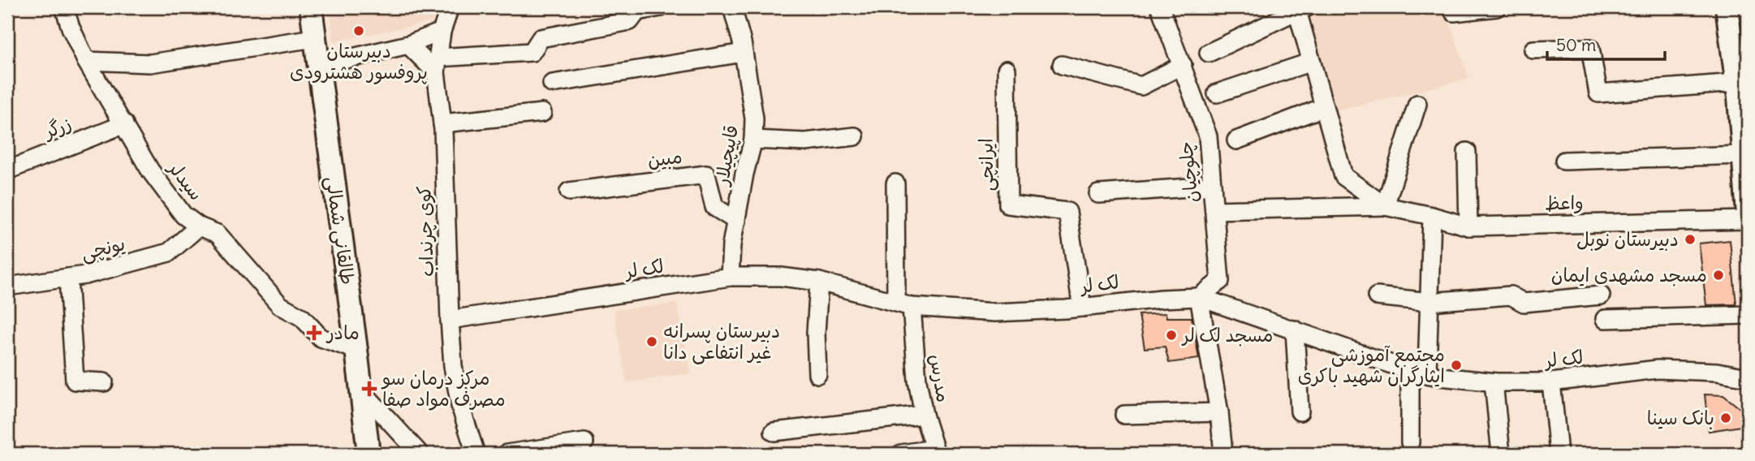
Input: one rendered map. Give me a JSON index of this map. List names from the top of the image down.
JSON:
{
  "streets": {
    "main road": ["طالقانی شمالی"],
    "street": [
      "زرگر",
      "قاپیچیلار",
      "مبین",
      "ایرانچی",
      "چلوچیان",
      "سیدلر",
      "واعظ",
      "کوی چرنداب",
      "یونچی",
      "لک لر",
      "مدرس"
    ]
  },
  "crossings": [
    ["زرگر", "سیدلر"],
    ["قاپیچیلار", "مبین"],
    ["قاپیچیلار", "لک لر"],
    ["ایرانچی", "لک لر"],
    ["چلوچیان", "لک لر"],
    ["سیدلر", "طالقانی شمالی"],
    ["سیدلر", "یونچی"],
    ["کوی چرنداب", "لک لر"],
    ["لک لر", "مدرس"]
  ],
  "places": {
    "other": [
      "دبیرستان پروفسور هشترودی",
      "دبیرستان نوبل",
      "مسجد مشهدی ایمان",
      "مسجد لک لر",
      "دبیرستان پسرانه غیر انتفاعی دانا",
      "مجتمع آموزشی ایثارگران شهید باکری",
      "بانک سینا"
    ],
    "health": ["مادر", "مرکز درمان سو مصرف مواد صفا"]
  },
  "scale_bar": "50 m"
}
